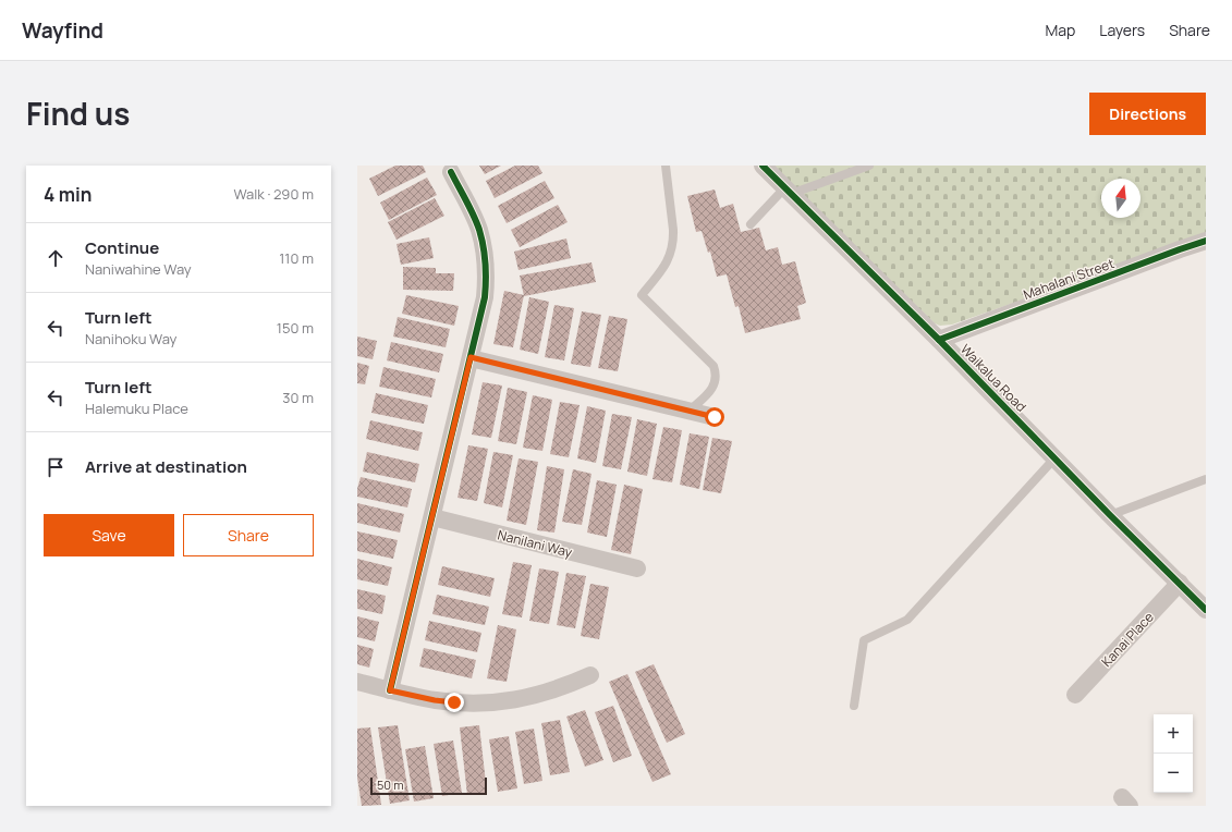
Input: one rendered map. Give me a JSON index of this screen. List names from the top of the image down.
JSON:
{
  "streets": {
    "street": [
      "Mahalani Street",
      "Waikalua Road",
      "Nanilani Way",
      "Kanai Place"
    ]
  },
  "crossings": [
    ["Mahalani Street", "Waikalua Road"],
    ["Waikalua Road", "Kanai Place"]
  ],
  "scale_bar": "50 m",
  "north": "top",
  "page": {
    "header": "Wayfind",
    "nav": ["Map", "Layers", "Share"],
    "title": "Find us",
    "buttons": [
      "Directions",
      ["Save", "Share"]
    ],
    "heading": ["4 min", "Walk · 290 m"],
    "list": [
      ["Continue", "Naniwahine Way", "110 m"],
      ["Turn left", "Nanihoku Way", "150 m"],
      ["Turn left", "Halemuku Place", "30 m"],
      "Arrive at destination"
    ],
    "map_buttons": ["+", "−"],
    "scale": "50 m"
  }
}
